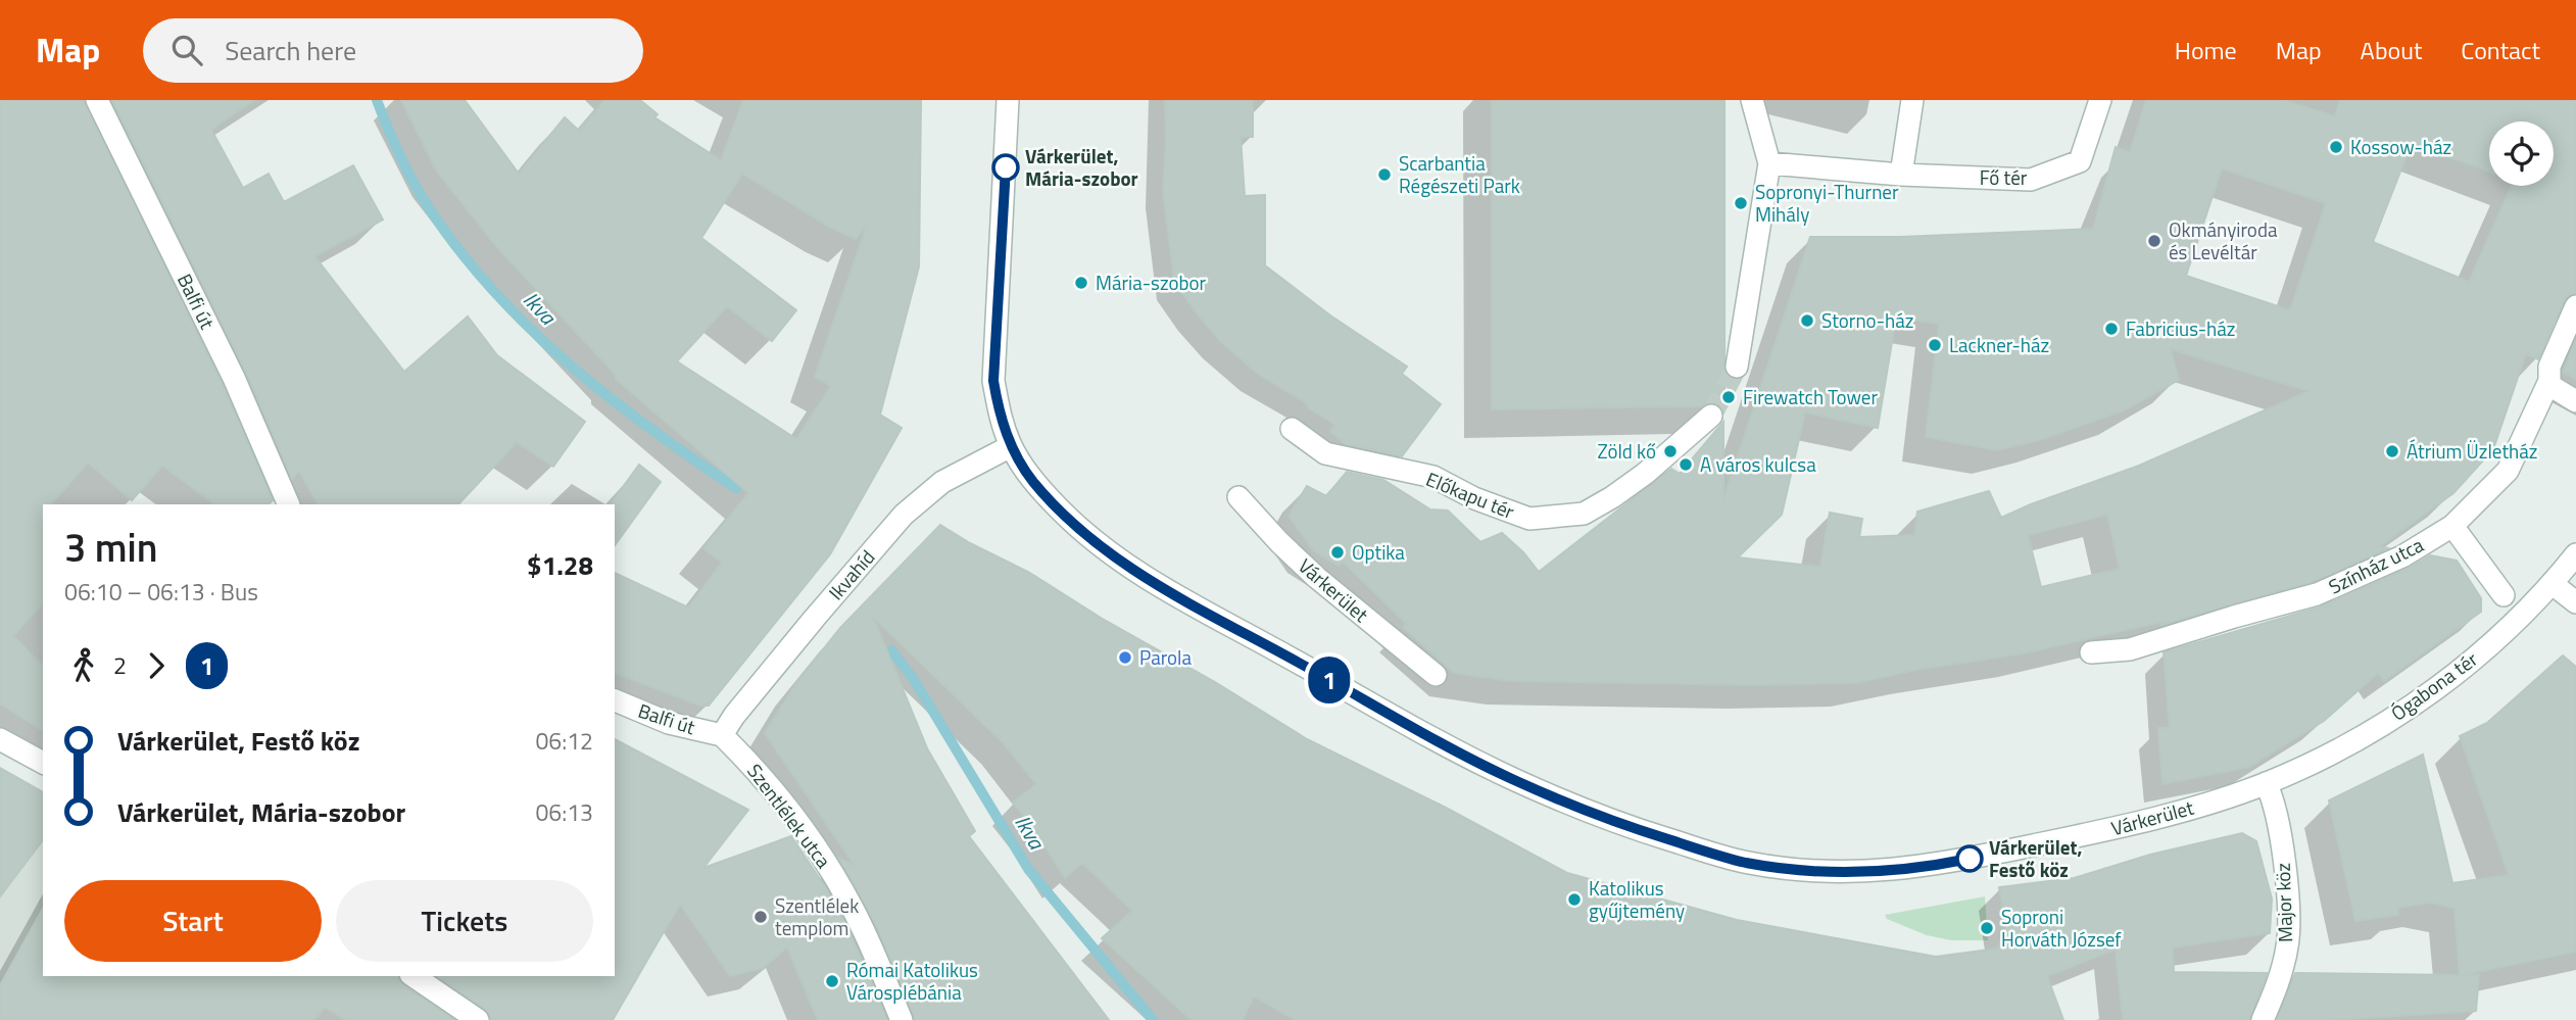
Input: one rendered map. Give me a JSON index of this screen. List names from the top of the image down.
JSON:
{
  "streets": {
    "street": [
      "Fő tér",
      "Balfi út",
      "Előkapu tér",
      "Színház utca",
      "Ikvahíd",
      "Várkerület",
      "Ógabona tér",
      "Szentlélek utca",
      "Major köz"
    ]
  },
  "crossings": [
    ["Balfi út", "Ikvahíd"],
    ["Balfi út", "Szentlélek utca"],
    ["Ikvahíd", "Várkerület"],
    ["Ikvahíd", "Szentlélek utca"],
    ["Várkerület", "Ógabona tér"],
    ["Várkerület", "Major köz"],
    ["Ógabona tér", "Major köz"]
  ],
  "water": ["Ikva"],
  "places": [
    "Kossow-ház",
    "Várkerület, Mária-szobor",
    "Scarbantia Régészeti Park",
    "Sopronyi-Thurner Mihály",
    "Okmányiroda és Levéltár",
    "Mária-szobor",
    "Storno-ház",
    "Fabricius-ház",
    "Lackner-ház",
    "Firewatch Tower",
    "Zöld kő",
    "Átrium Üzletház",
    "A város kulcsa",
    "Optika",
    "Parola",
    "Várkerület, Festő köz",
    "Katolikus gyűjtemény",
    "Szentlélek templom",
    "Soproni Horváth József",
    "Római Katolikus Városplébánia"
  ],
  "lines": ["bus line 1"],
  "page": {
    "header": "Map",
    "search": "Search here",
    "nav": [
      "Home",
      "Map",
      "About",
      "Contact"
    ],
    "on_map": "1",
    "heading": ["3 min", "06:10 – 06:13 · Bus", "$1.28"],
    "legs": ["2", "1"],
    "list": [
      {
        "name": "Várkerület, Festő köz",
        "value": "06:12"
      },
      {
        "name": "Várkerület, Mária-szobor",
        "value": "06:13"
      }
    ],
    "buttons": ["Start", "Tickets"]
  }
}
